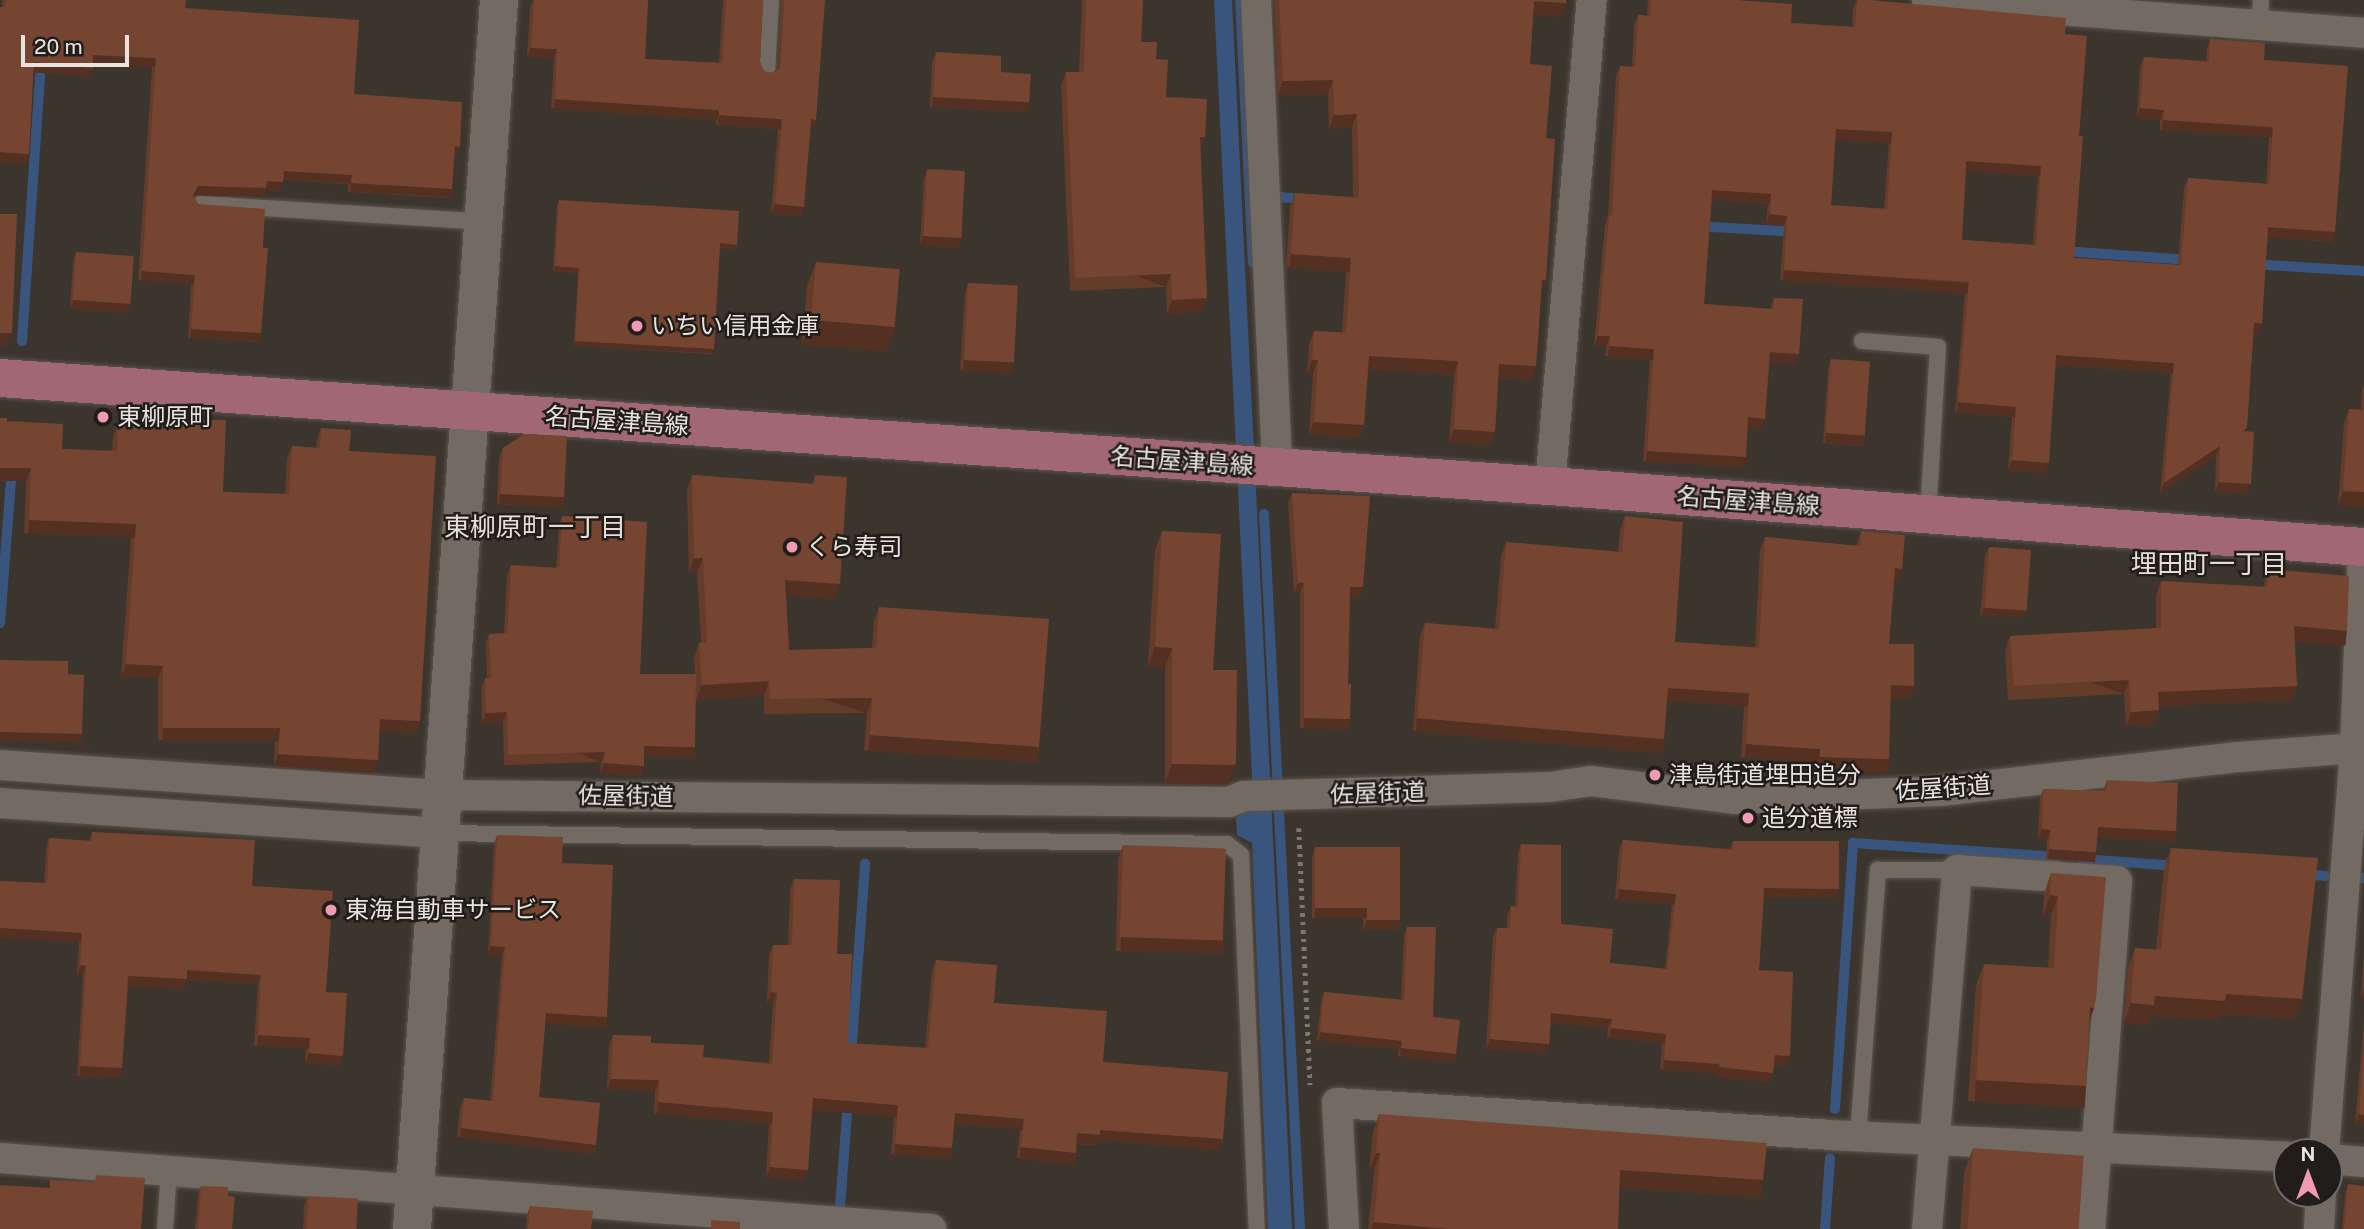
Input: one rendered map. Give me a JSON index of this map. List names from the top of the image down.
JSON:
{
  "streets": {
    "main road": ["名古屋津島線"],
    "street": ["佐屋街道"]
  },
  "districts": ["東柳原町一丁目", "埋田町一丁目"],
  "places": [
    "いちい信用金庫",
    "東柳原町",
    "くら寿司",
    "津島街道埋田追分",
    "追分道標",
    "東海自動車サービス"
  ],
  "scale_bar": "20 m",
  "north": "top"
}
